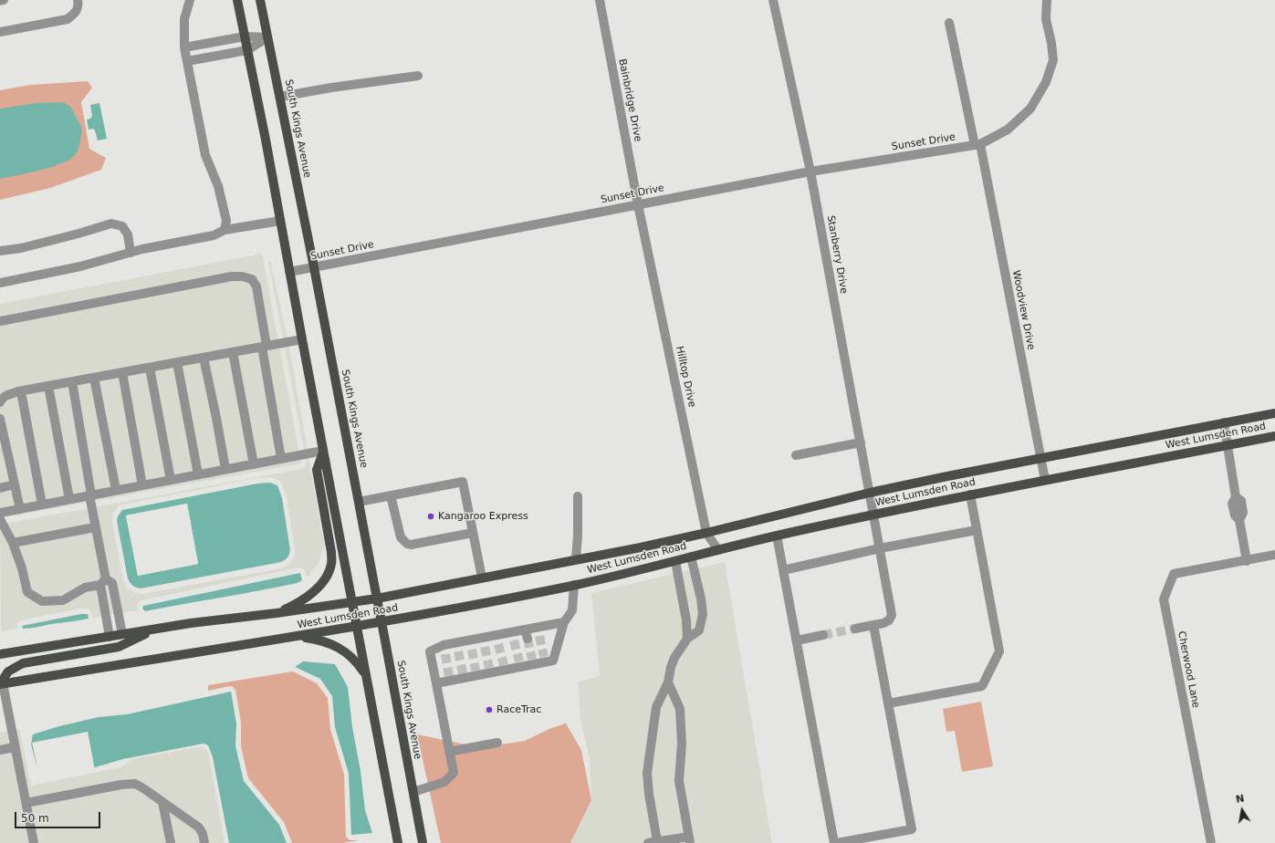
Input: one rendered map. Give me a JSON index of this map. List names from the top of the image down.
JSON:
{
  "streets": {
    "main road": ["South Kings Avenue", "West Lumsden Road"],
    "street": [
      "Bainbridge Drive",
      "Sunset Drive",
      "Stanberry Drive",
      "Woodview Drive",
      "Hilltop Drive",
      "Cherwood Lane"
    ]
  },
  "crossings": [
    ["Bainbridge Drive", "Sunset Drive"],
    ["Bainbridge Drive", "Hilltop Drive"],
    ["South Kings Avenue", "Sunset Drive"],
    ["South Kings Avenue", "West Lumsden Road"],
    ["Sunset Drive", "Stanberry Drive"],
    ["Sunset Drive", "Woodview Drive"],
    ["Sunset Drive", "Hilltop Drive"],
    ["Stanberry Drive", "West Lumsden Road"],
    ["Woodview Drive", "West Lumsden Road"],
    ["Hilltop Drive", "West Lumsden Road"]
  ],
  "places": ["Kangaroo Express", "RaceTrac"],
  "scale_bar": "50 m",
  "north": "top"
}
